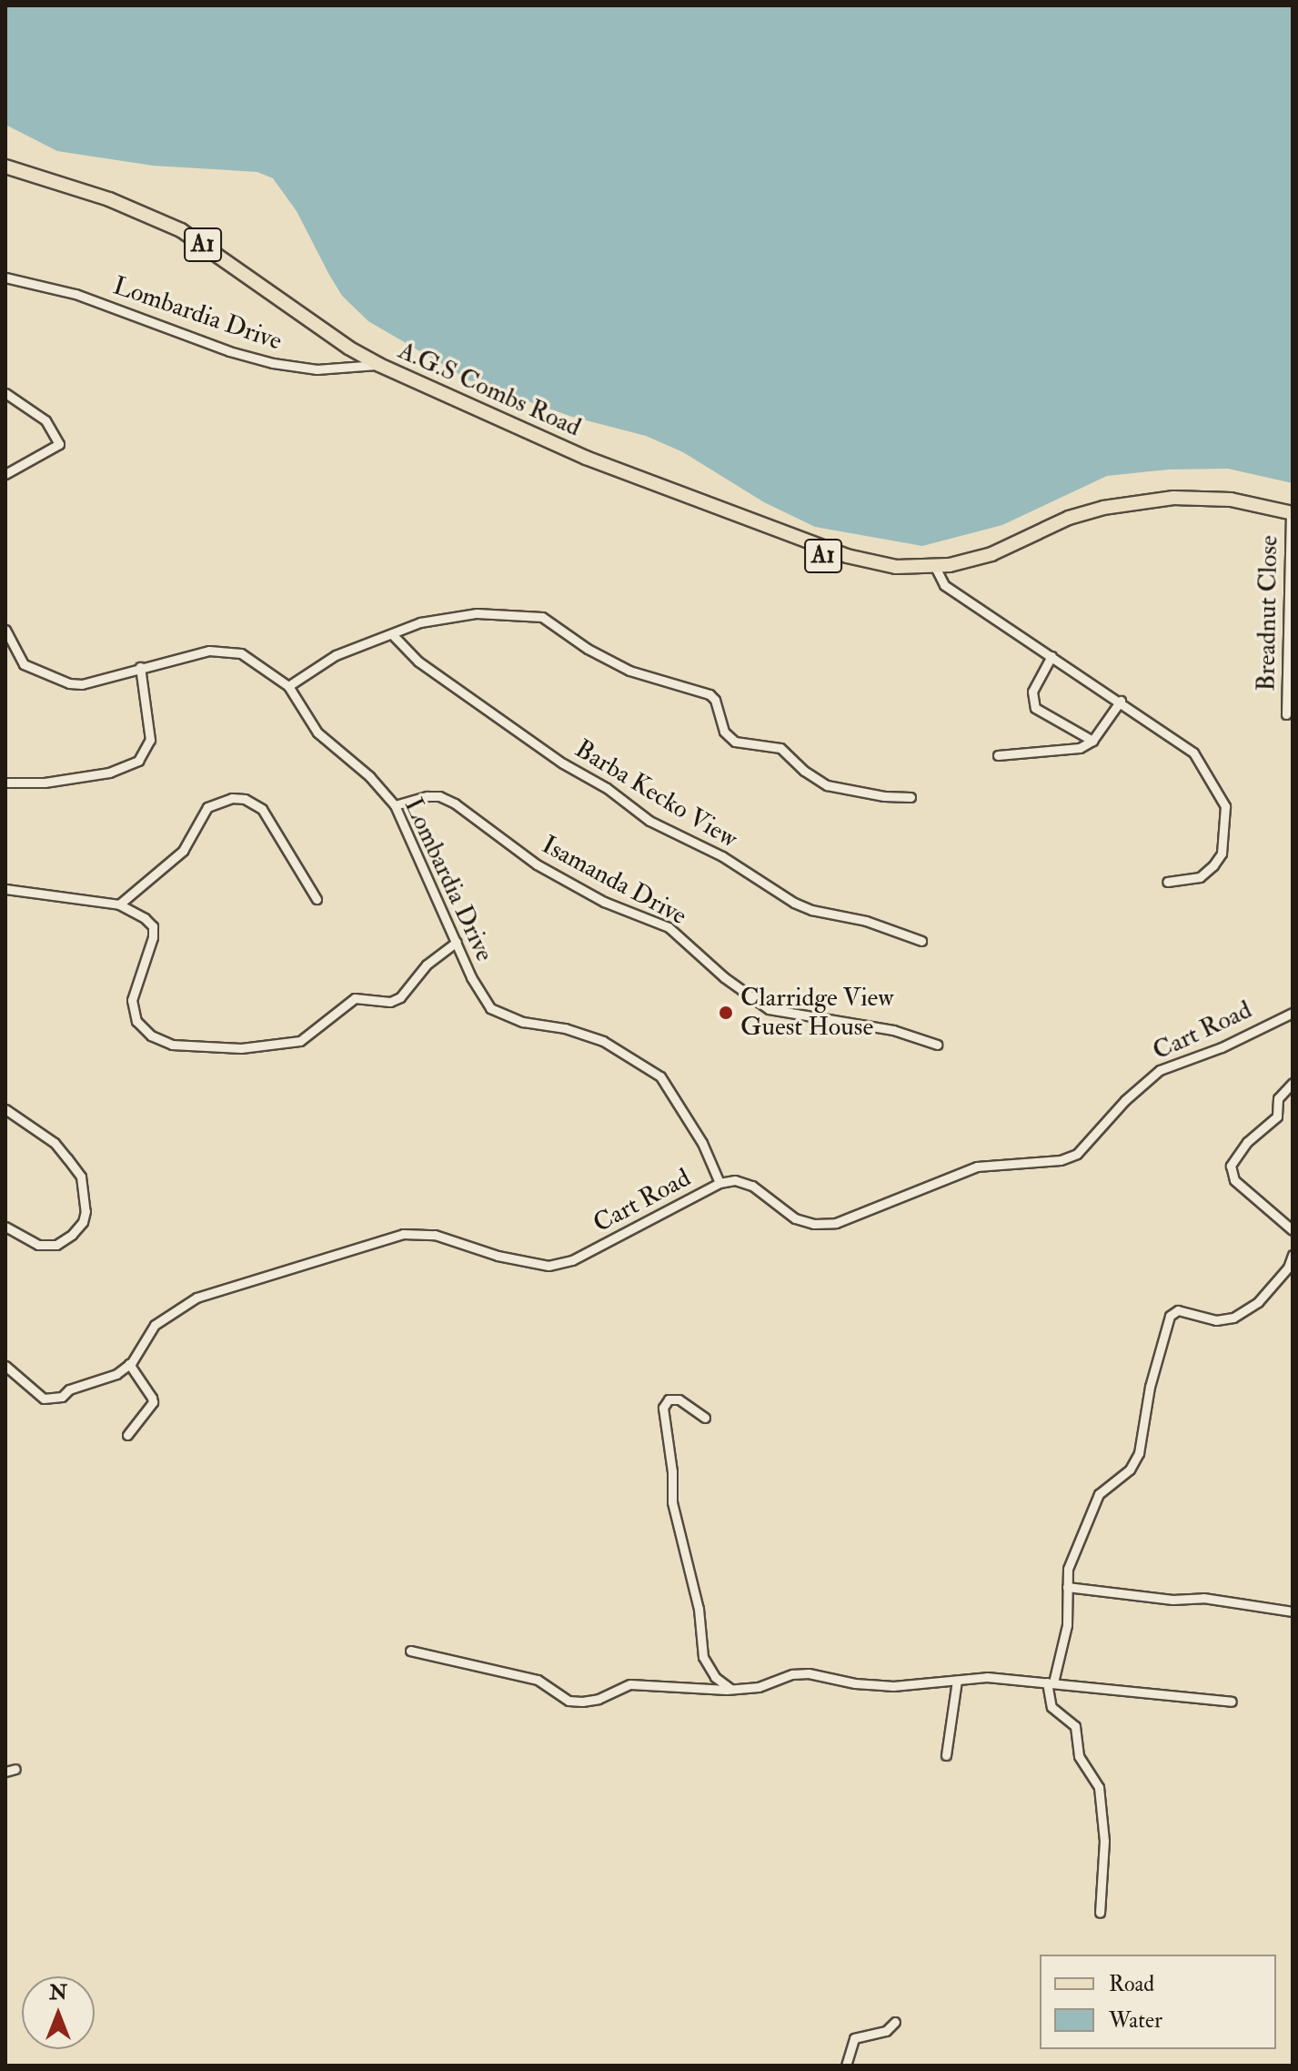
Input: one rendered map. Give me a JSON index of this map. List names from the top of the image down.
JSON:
{
  "streets": {
    "main road": ["A1", "A.G.S Combs Road"],
    "street": [
      "Lombardia Drive",
      "Breadnut Close",
      "Barba Kecko View",
      "Isamanda Drive",
      "Cart Road"
    ]
  },
  "crossings": [
    ["A1", "Lombardia Drive"],
    ["A1", "A.G.S Combs Road"],
    ["Lombardia Drive", "A.G.S Combs Road"],
    ["Lombardia Drive", "Isamanda Drive"],
    ["Lombardia Drive", "Cart Road"],
    ["A.G.S Combs Road", "Breadnut Close"]
  ],
  "places": ["Clarridge View Guest House"],
  "legend": ["Road", "Water"],
  "north": "top"
}
